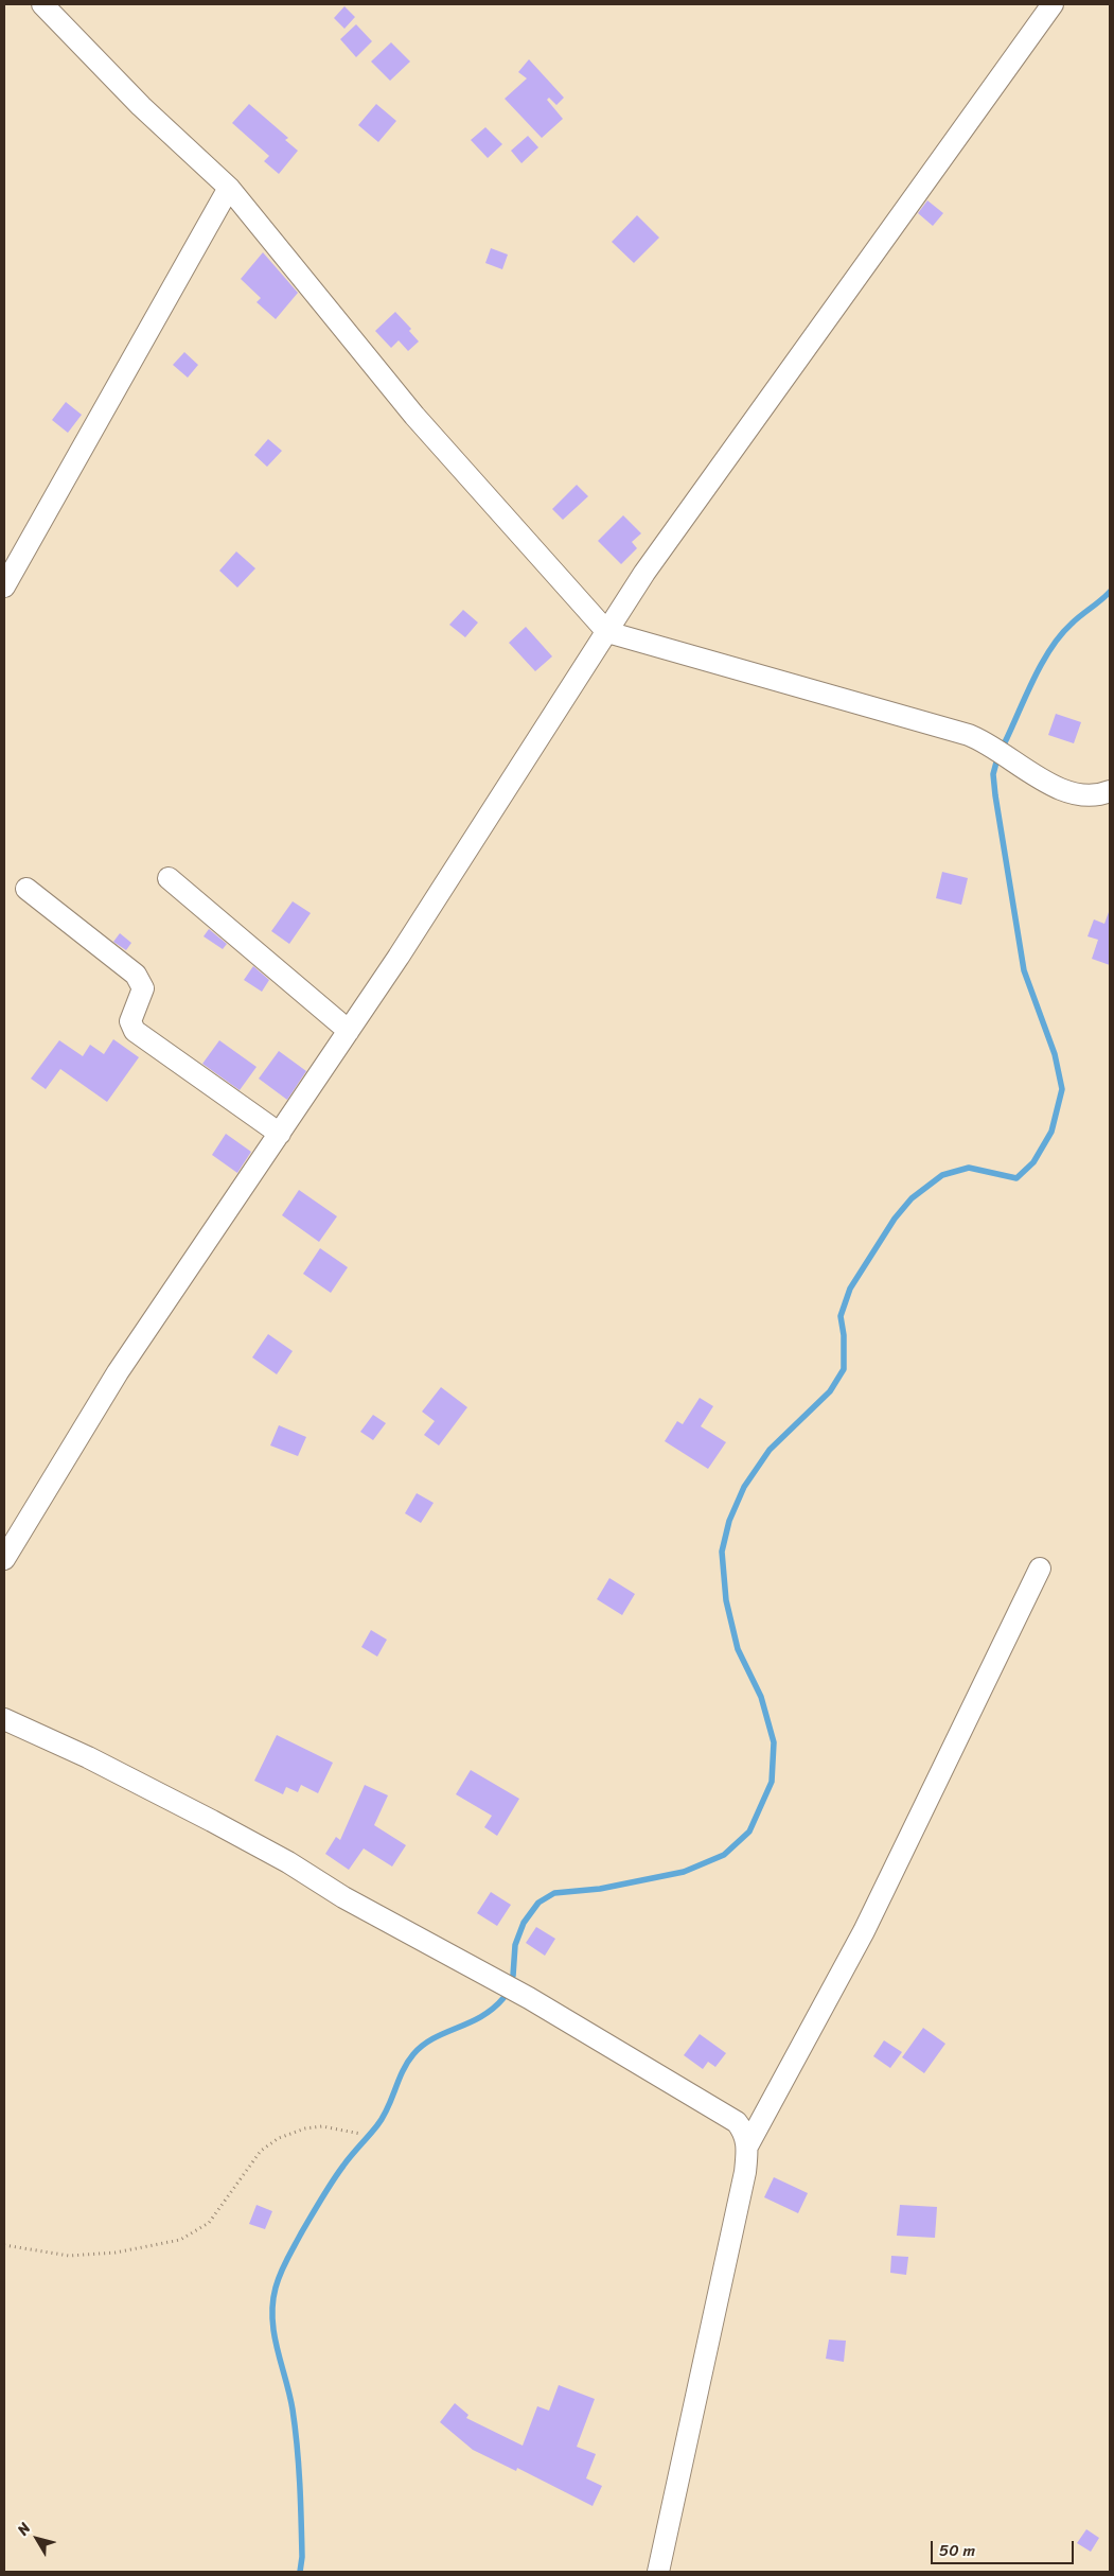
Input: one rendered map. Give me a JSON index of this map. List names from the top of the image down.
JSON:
{
  "scale_bar": "50 m",
  "north": "top left"
}
